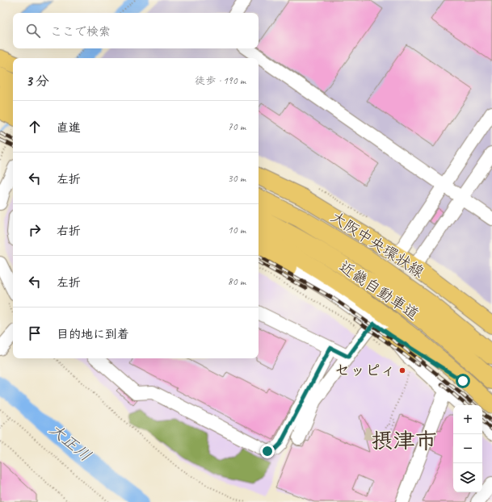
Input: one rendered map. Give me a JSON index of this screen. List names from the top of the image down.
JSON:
{
  "streets": {
    "highway": ["近畿自動車道"],
    "main road": ["大阪中央環状線"]
  },
  "districts": ["摂津市"],
  "water": ["大正川"],
  "places": ["セッピィ"],
  "page": {
    "search": "ここで検索",
    "heading": ["3 分", "徒歩 · 190 m"],
    "list": [
      ["直進", "70 m"],
      ["左折", "30 m"],
      ["右折", "10 m"],
      ["左折", "80 m"],
      "目的地に到着"
    ],
    "map_buttons": ["+", "−"]
  }
}
